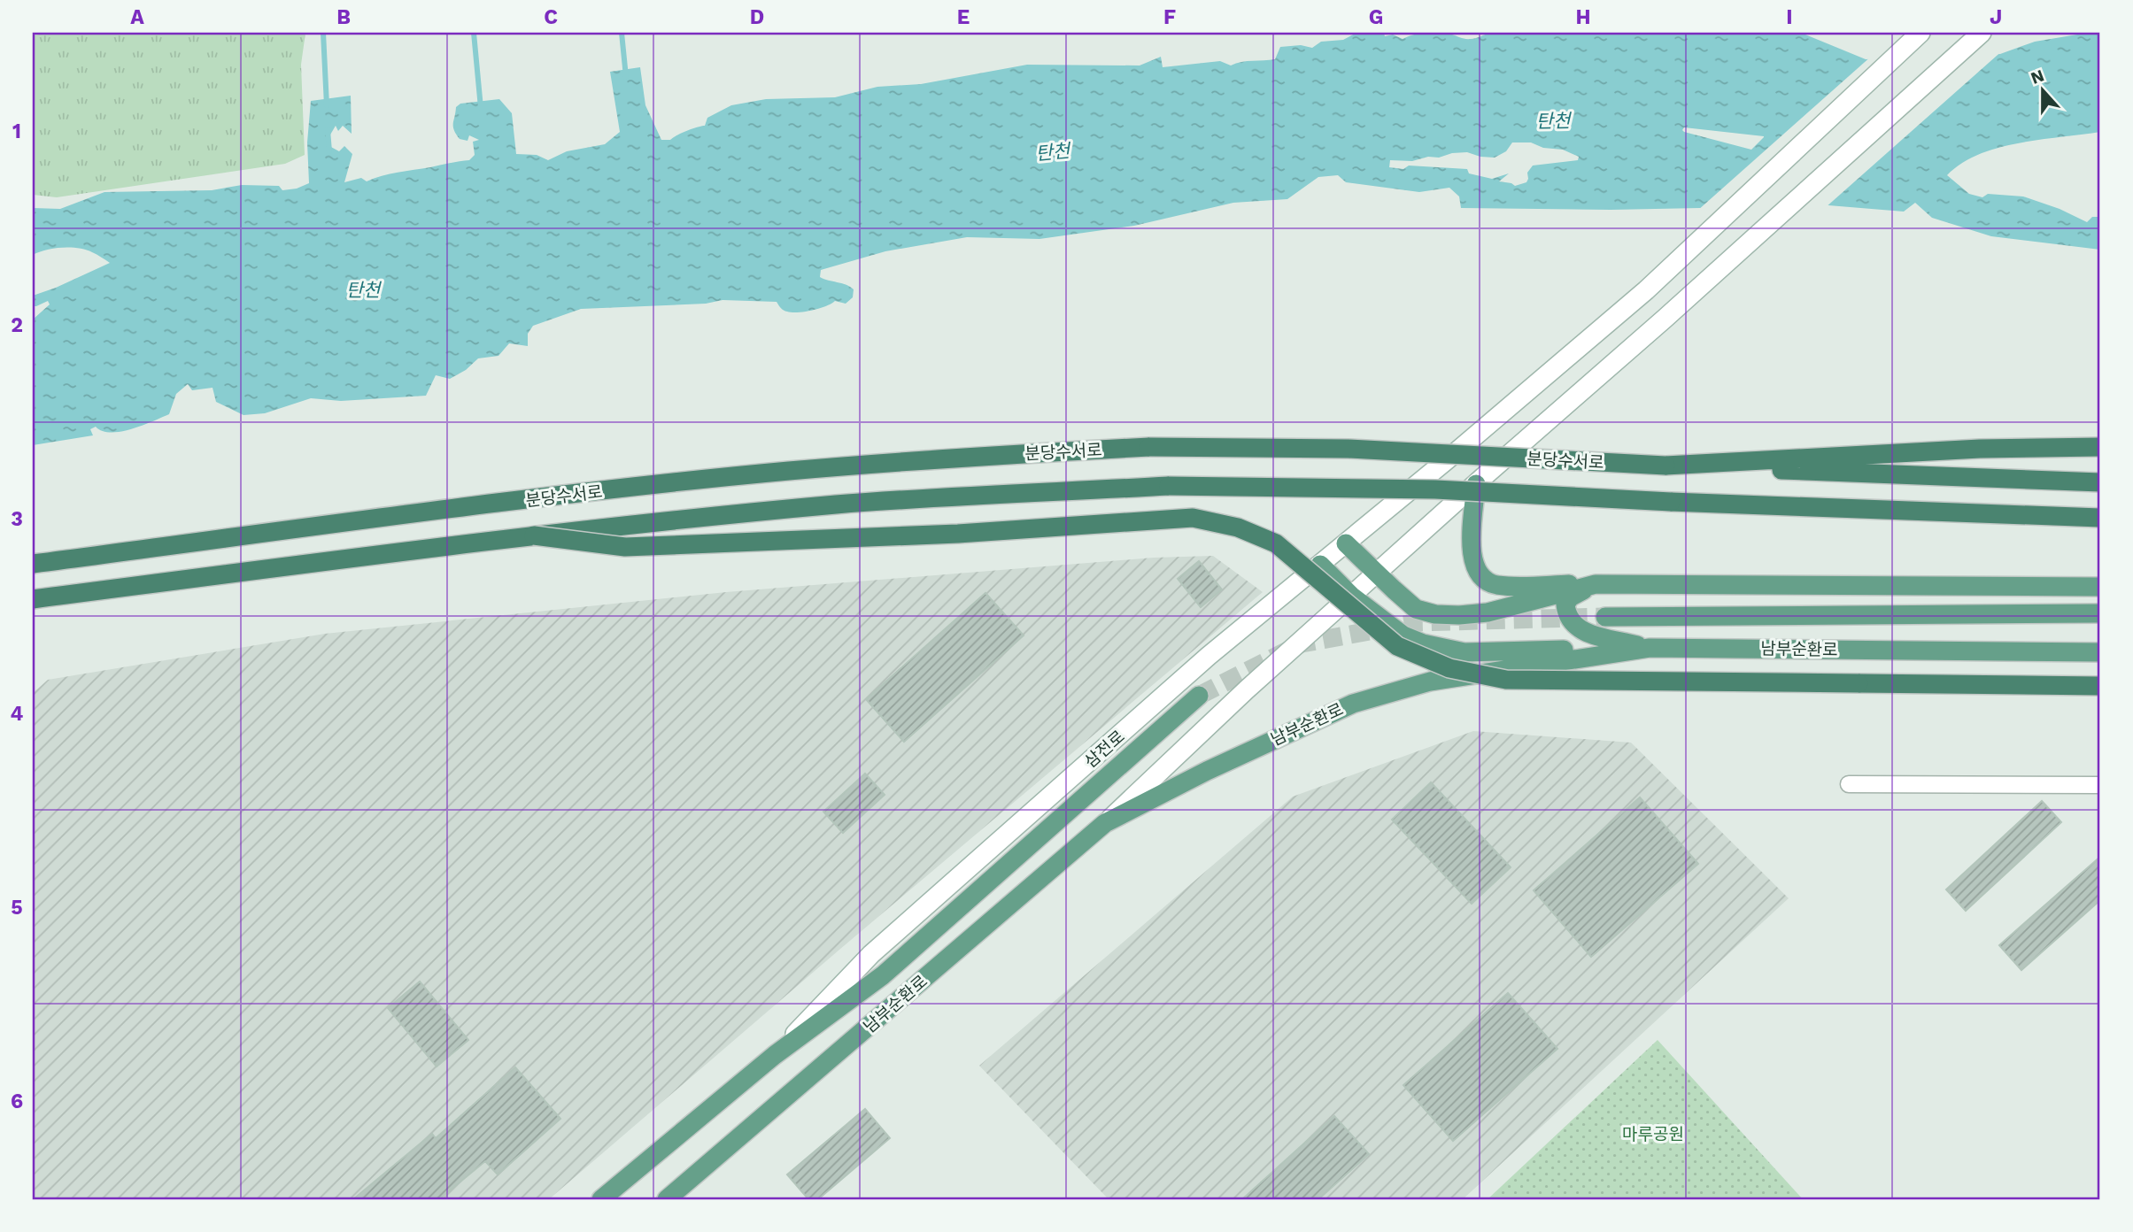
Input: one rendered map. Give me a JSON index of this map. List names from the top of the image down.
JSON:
{
  "streets": {
    "highway": ["분당수서로"],
    "main road": ["남부순환로", "삼전로"]
  },
  "crossings": [
    ["남부순환로", "삼전로"]
  ],
  "water": ["탄천"],
  "parks": ["마루공원"],
  "north": "top",
  "grid": {
    "columns": [
      "A",
      "B",
      "C",
      "D",
      "E",
      "F",
      "G",
      "H",
      "I",
      "J"
    ],
    "rows": [
      "1",
      "2",
      "3",
      "4",
      "5",
      "6"
    ]
  }
}
